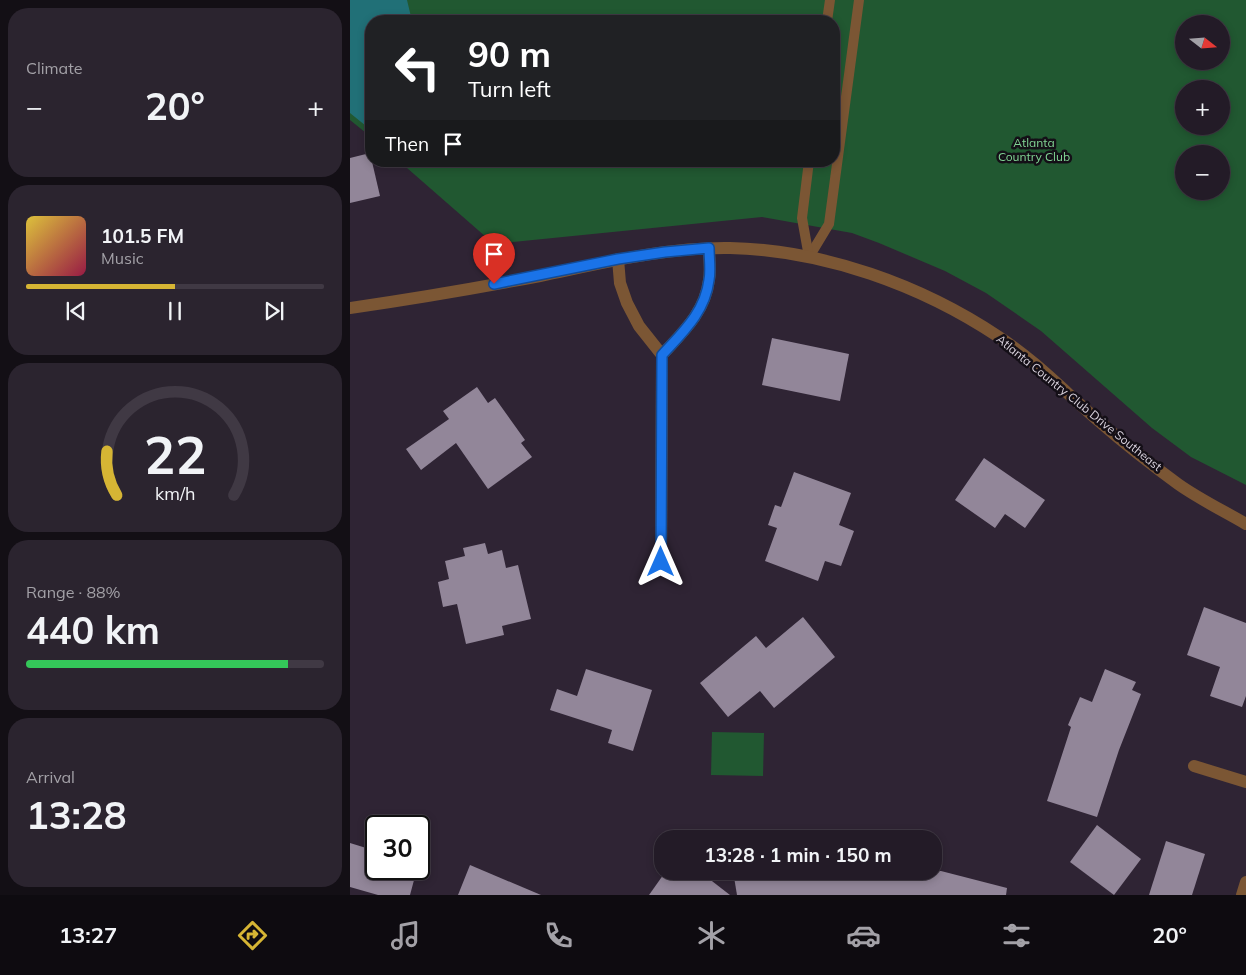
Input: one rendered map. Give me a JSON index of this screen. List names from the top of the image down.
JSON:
{
  "streets": {
    "street": ["Atlanta Country Club Drive Southeast"]
  },
  "parks": ["Atlanta Country Club"],
  "north": "right",
  "page": {
    "tile": [
      "Climate",
      ["Range · 88%", "440 km"],
      ["Arrival", "13:28"]
    ],
    "map_buttons": ["+", "−"],
    "turn": ["90 m", "Turn left"],
    "heat": ["−", "20°", "+"],
    "then": "Then",
    "song": ["101.5 FM", "Music"],
    "limit": "30",
    "trip": "13:28 · 1 min · 150 m",
    "tabs": ["13:27", "20°"],
    "gauge": ["22", "km/h"]
  }
}
